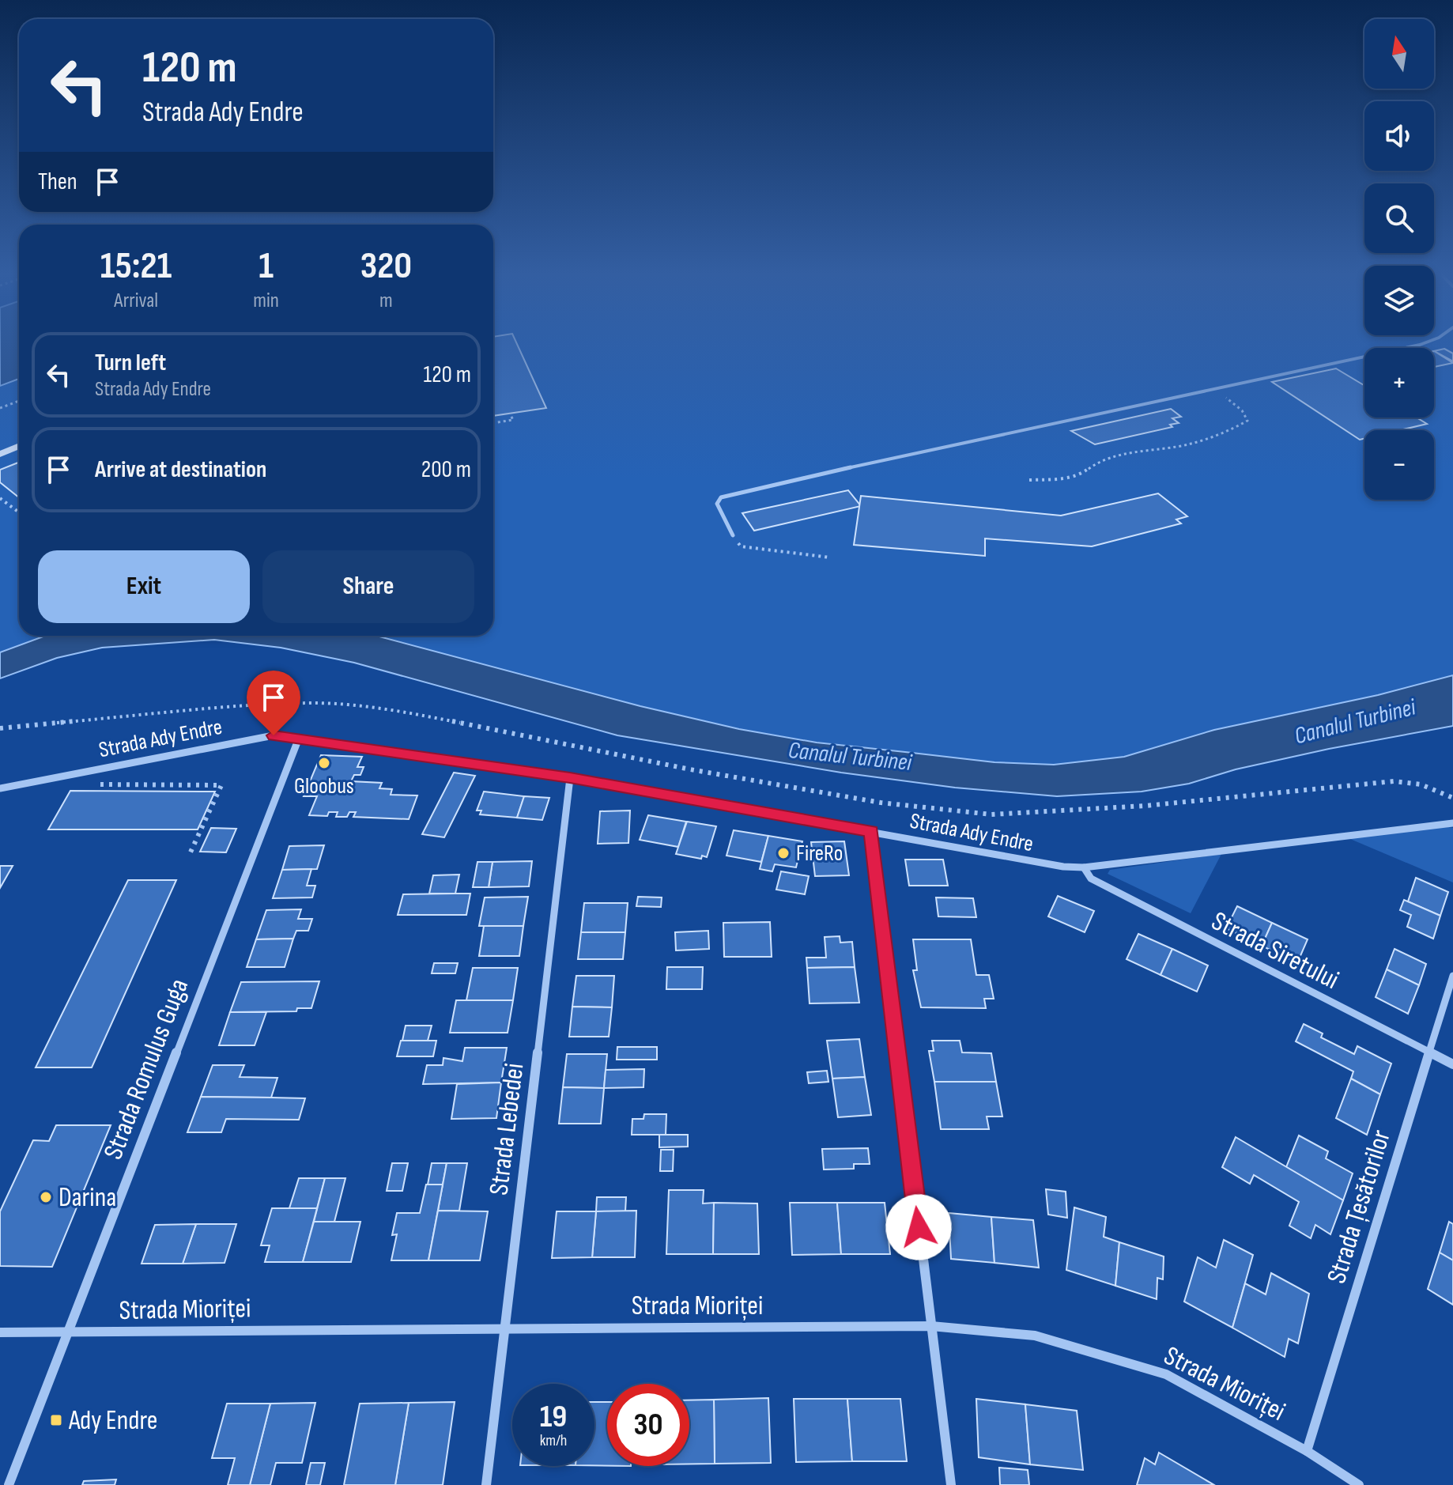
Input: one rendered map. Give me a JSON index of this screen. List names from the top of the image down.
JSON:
{
  "streets": {
    "street": [
      "Strada Ady Endre",
      "Strada Siretului",
      "Strada Romulus Guga",
      "Strada Lebedei",
      "Strada Țesătorilor",
      "Strada Mioriței"
    ]
  },
  "crossings": [
    ["Strada Ady Endre", "Strada Siretului"],
    ["Strada Ady Endre", "Strada Romulus Guga"],
    ["Strada Ady Endre", "Strada Lebedei"],
    ["Strada Siretului", "Strada Țesătorilor"],
    ["Strada Romulus Guga", "Strada Mioriței"],
    ["Strada Lebedei", "Strada Mioriței"],
    ["Strada Țesătorilor", "Strada Mioriței"]
  ],
  "water": ["Canalul Turbinei"],
  "places": {
    "other": ["Gloobus", "FireRo", "Darina"],
    "transit": ["Ady Endre"]
  },
  "north": "top",
  "page": {
    "map_buttons": ["+", "−"],
    "turn": ["120 m", "Strada Ady Endre"],
    "then": "Then",
    "eta": [
      "15:21",
      "Arrival",
      "1",
      "min",
      "320",
      "m"
    ],
    "list": [
      {
        "name": "Turn left",
        "note": "Strada Ady Endre",
        "value": "120 m"
      },
      {
        "name": "Arrive at destination",
        "value": "200 m"
      }
    ],
    "buttons": ["Exit", "Share"],
    "speed": "19 km/h",
    "limit": "30"
  }
}
